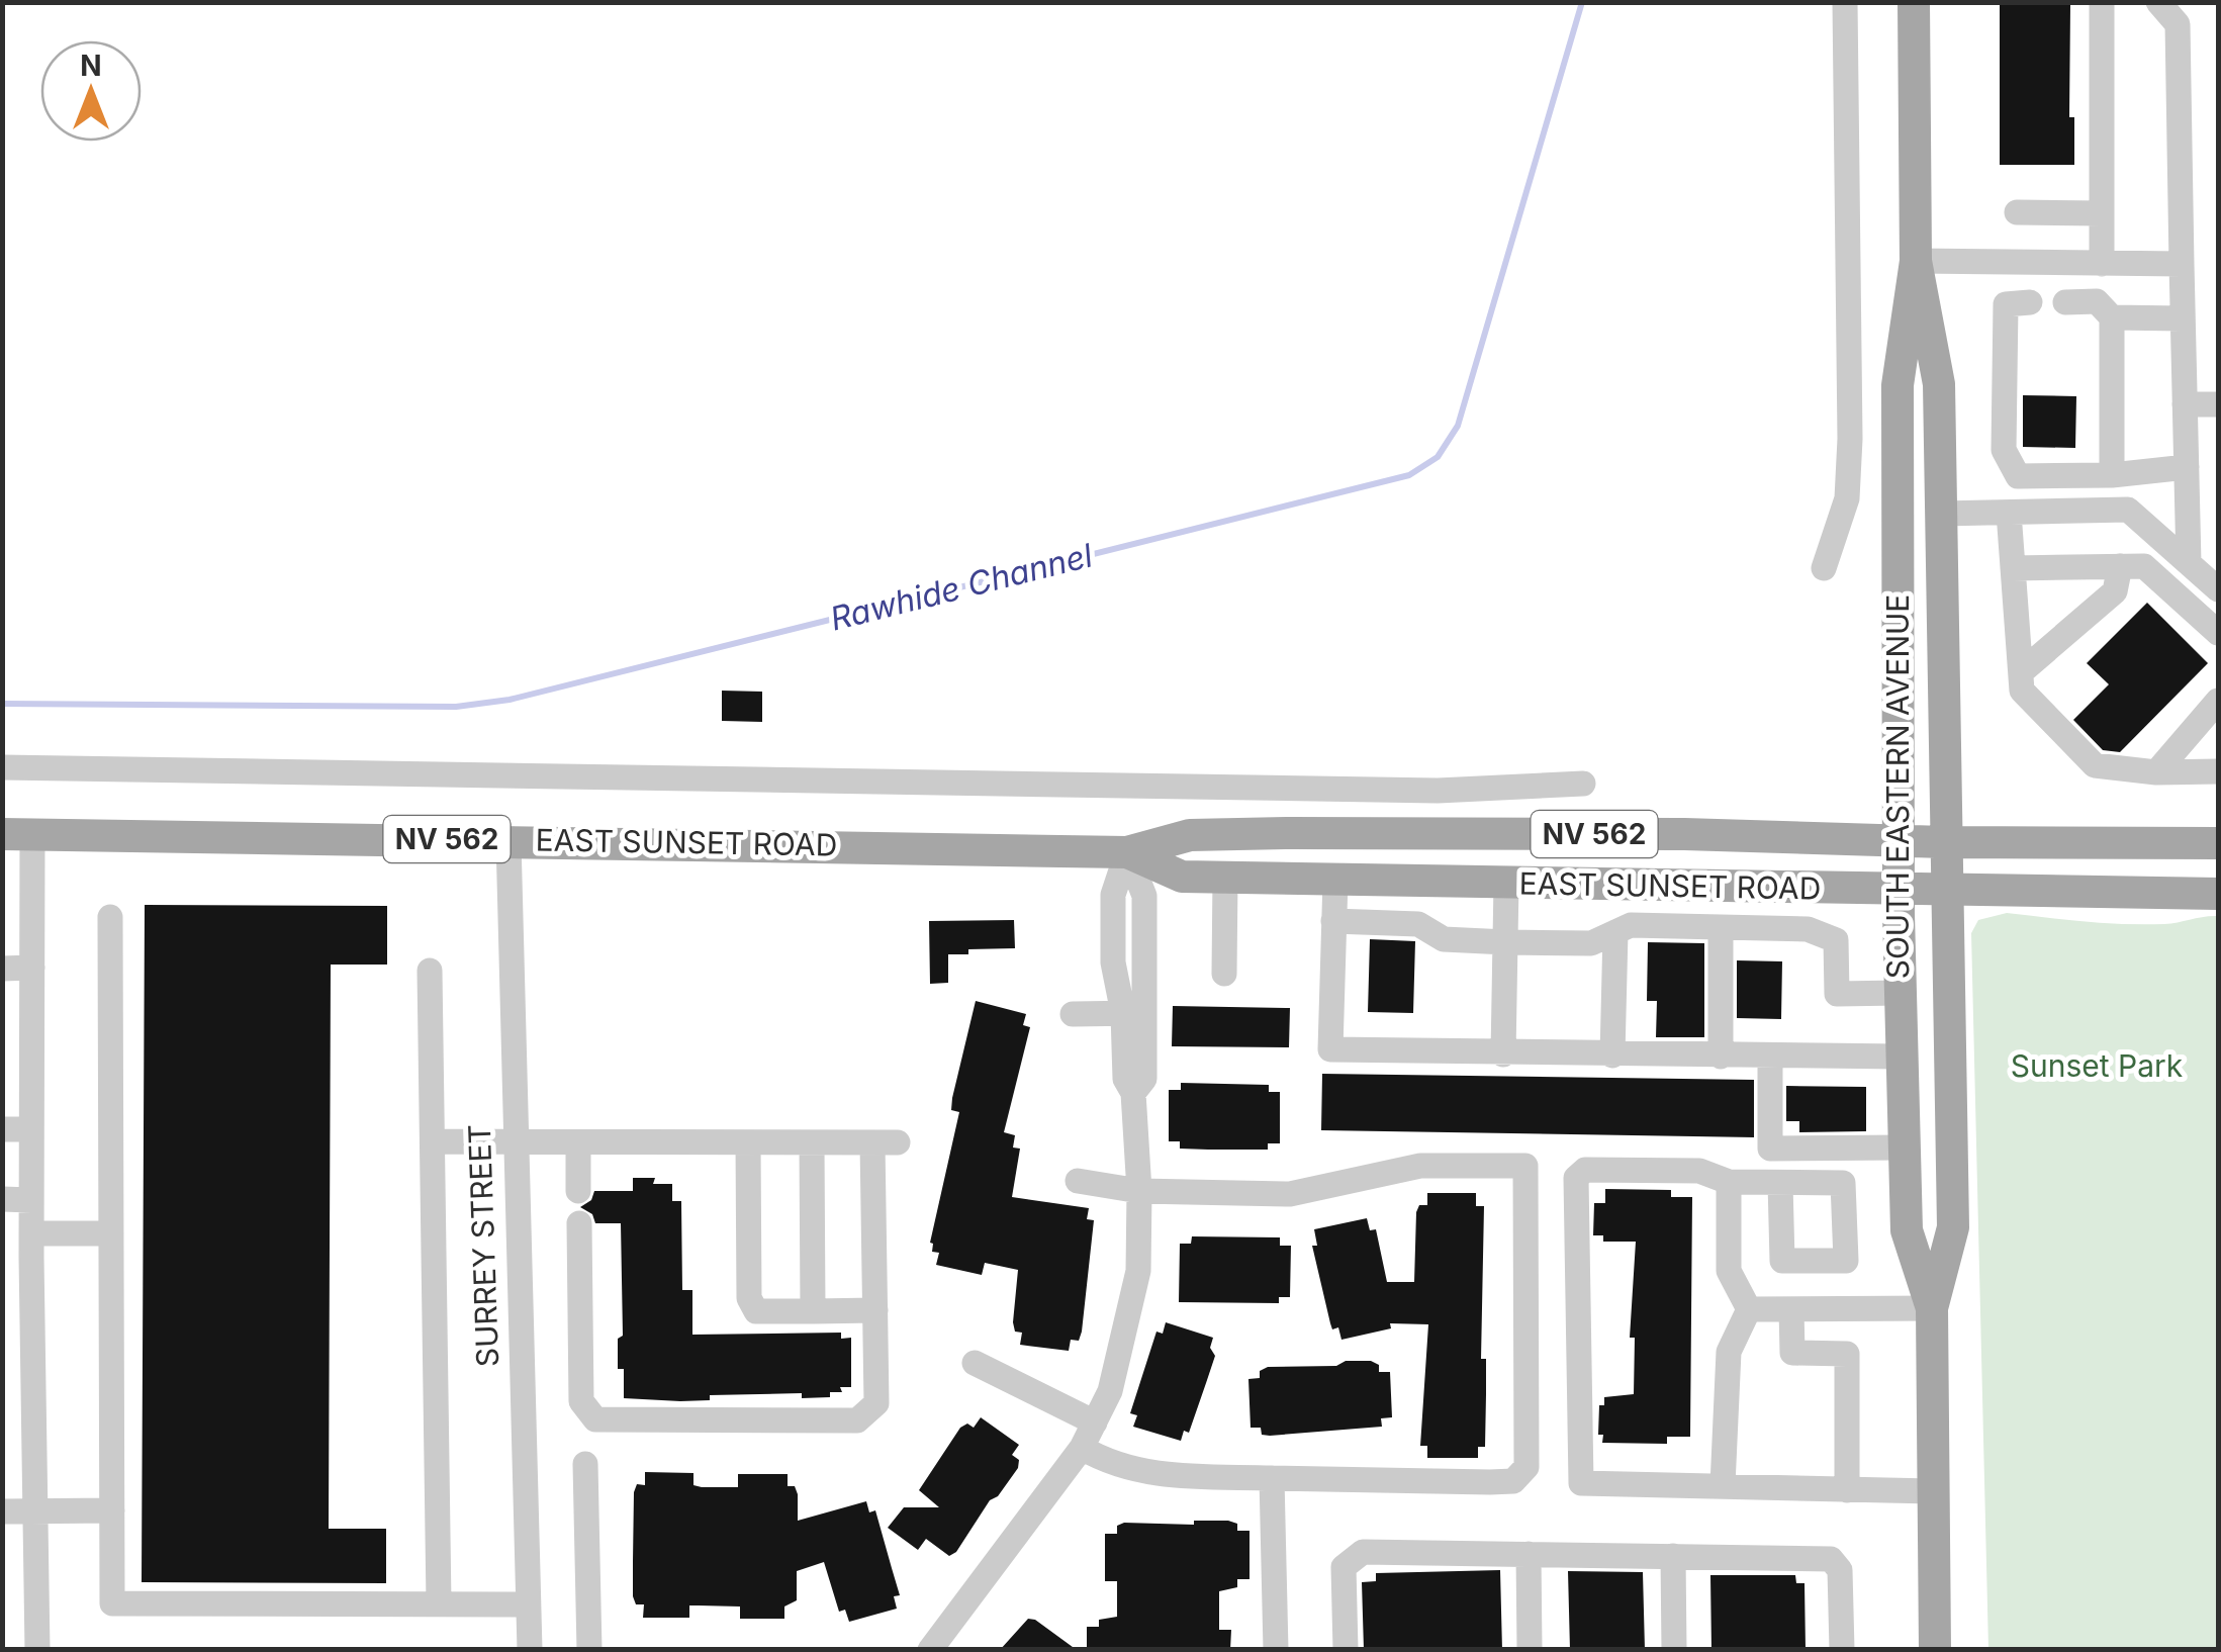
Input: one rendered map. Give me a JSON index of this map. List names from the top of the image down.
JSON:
{
  "streets": {
    "main road": ["SOUTH EASTERN AVENUE", "NV 562", "EAST SUNSET ROAD"],
    "street": ["SURREY STREET"]
  },
  "crossings": [
    ["SOUTH EASTERN AVENUE", "EAST SUNSET ROAD"],
    ["EAST SUNSET ROAD", "SURREY STREET"]
  ],
  "water": ["Rawhide Channel"],
  "parks": ["Sunset Park"],
  "north": "top"
}
